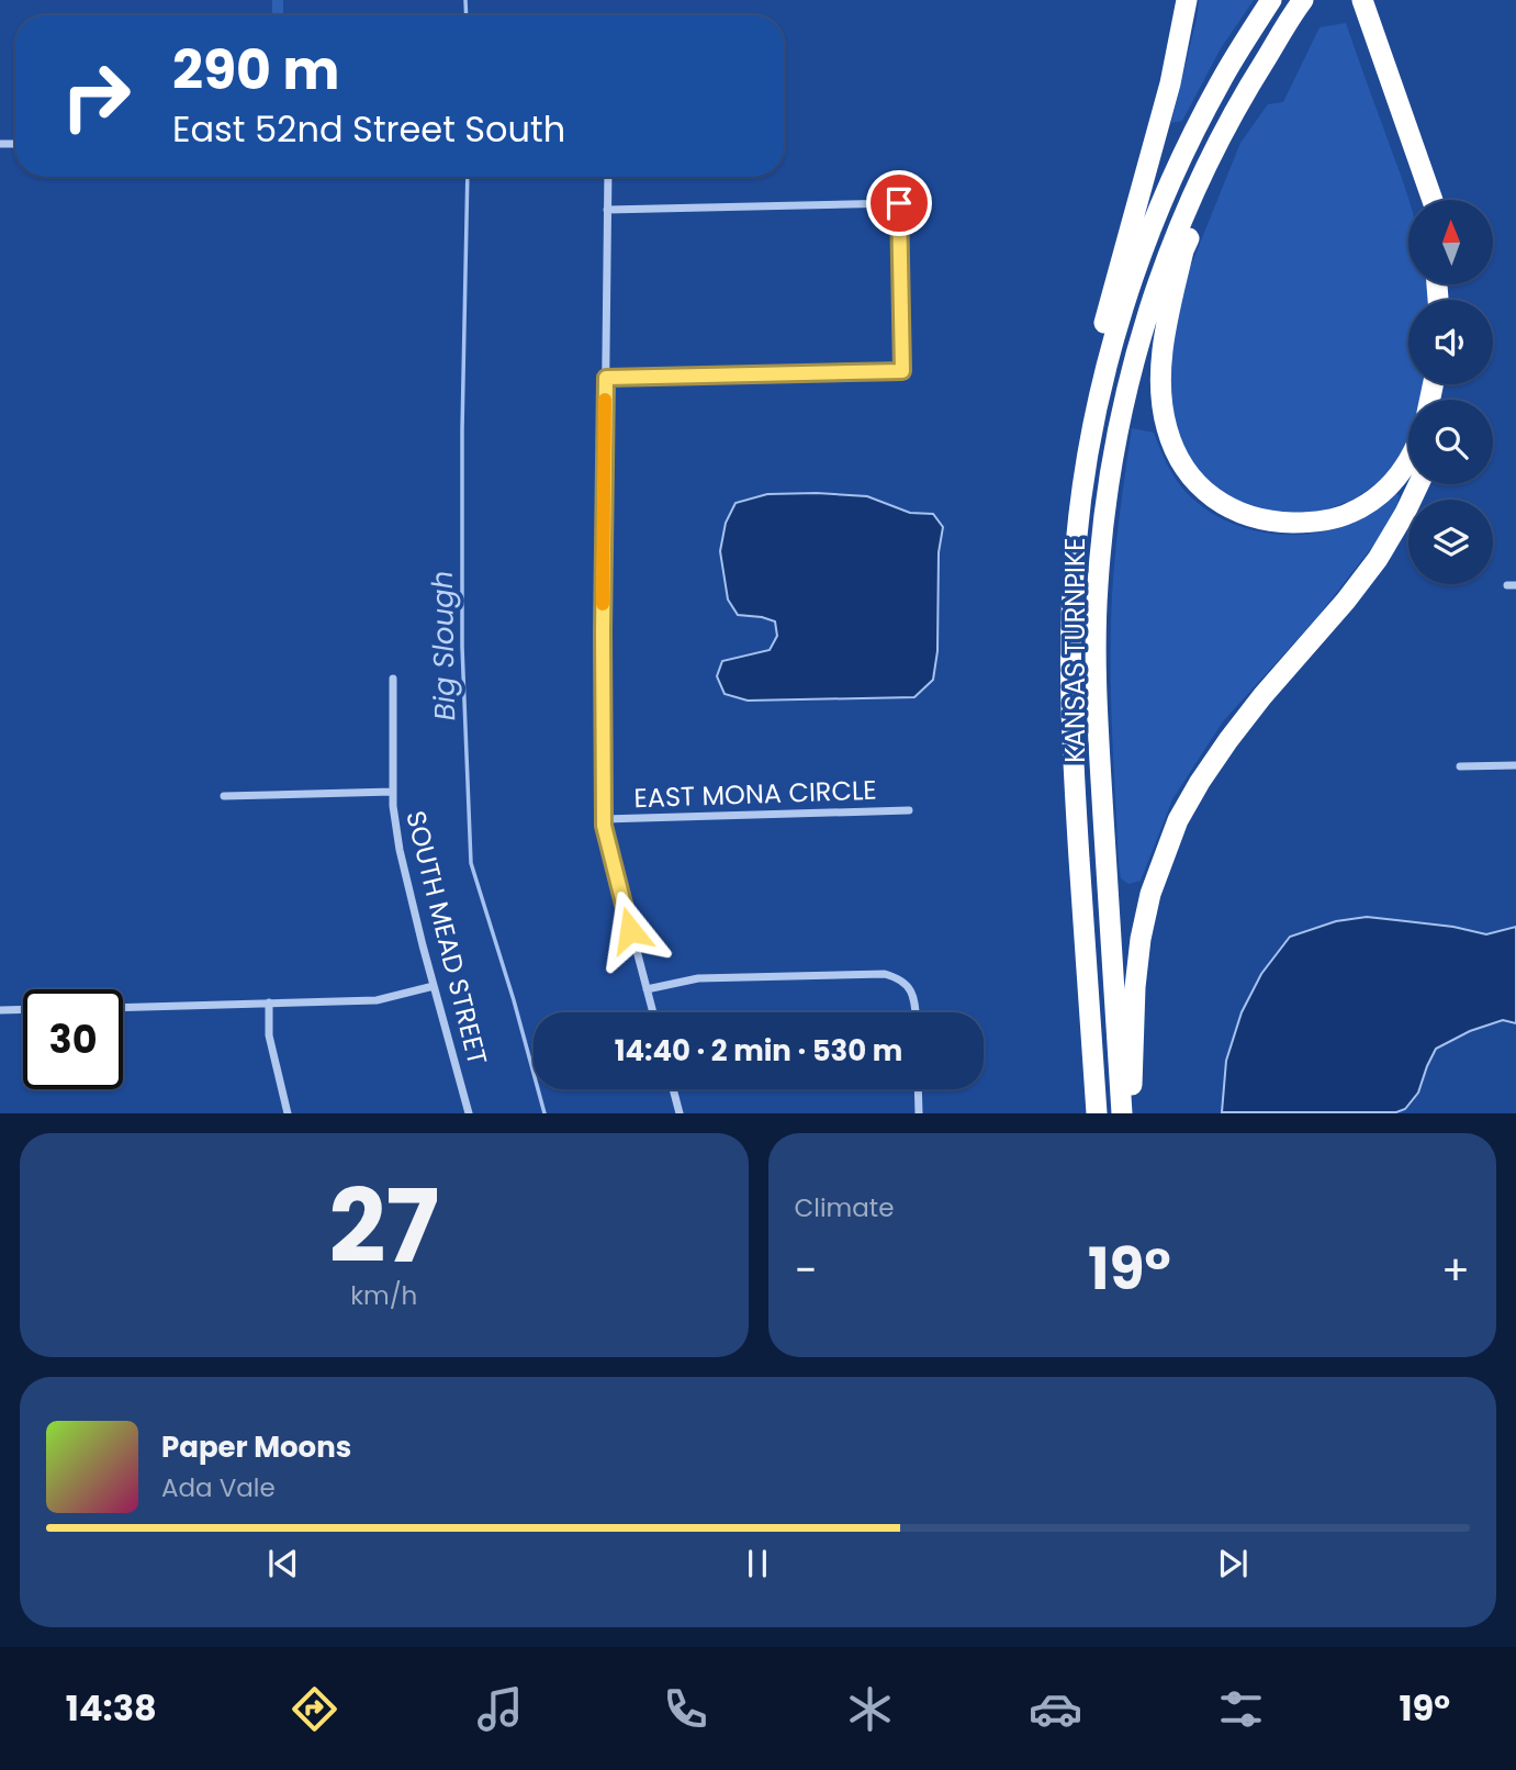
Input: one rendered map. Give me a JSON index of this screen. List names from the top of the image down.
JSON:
{
  "streets": {
    "highway": ["KANSAS TURNPIKE"],
    "street": ["EAST MONA CIRCLE", "SOUTH MEAD STREET"]
  },
  "water": ["Big Slough"],
  "north": "top",
  "page": {
    "turn": ["290 m", "East 52nd Street South"],
    "limit": "30",
    "trip": "14:40 · 2 min · 530 m",
    "tile": [
      ["27", "km/h"],
      "Climate"
    ],
    "heat": ["−", "19°", "+"],
    "song": ["Paper Moons", "Ada Vale"],
    "tabs": ["14:38", "19°"]
  }
}
